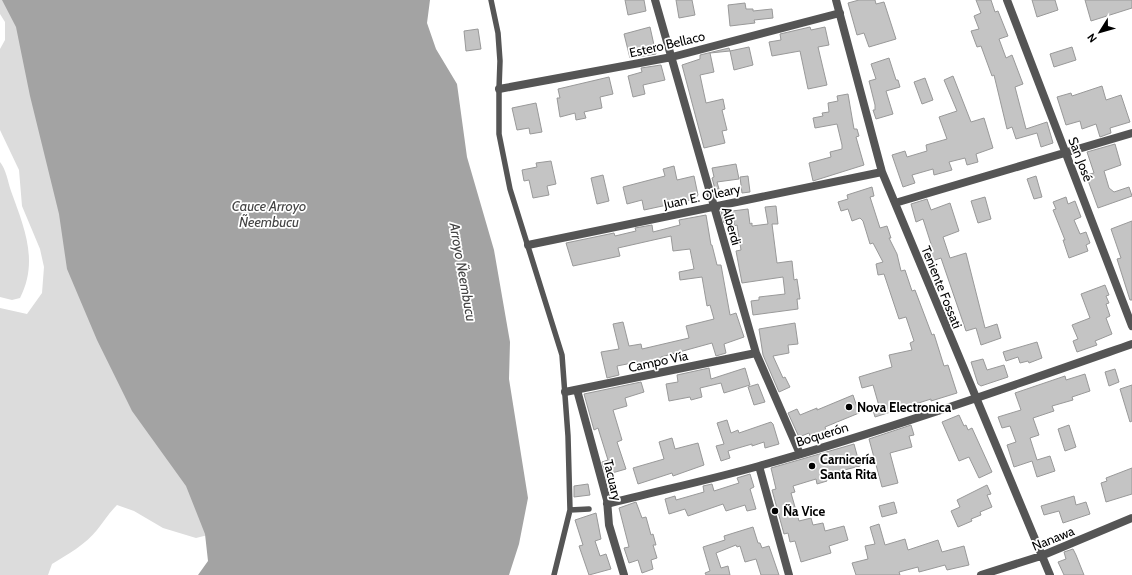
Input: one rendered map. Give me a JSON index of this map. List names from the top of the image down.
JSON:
{
  "streets": {
    "street": [
      "Estero Bellaco",
      "San José",
      "Juan E. O'leary",
      "Alberdi",
      "Teniente Fossati",
      "Campo Vía",
      "Boquerón",
      "Tacuary",
      "Nanawa"
    ]
  },
  "crossings": [
    ["Estero Bellaco", "Alberdi"],
    ["Estero Bellaco", "Teniente Fossati"],
    ["Juan E. O'leary", "Alberdi"],
    ["Juan E. O'leary", "Teniente Fossati"],
    ["Alberdi", "Campo Vía"],
    ["Alberdi", "Boquerón"],
    ["Teniente Fossati", "Boquerón"],
    ["Teniente Fossati", "Nanawa"],
    ["Campo Vía", "Tacuary"],
    ["Boquerón", "Tacuary"]
  ],
  "water": ["Cauce Arroyo Ñeembucu", "Arroyo Ñeembucu"],
  "places": ["Nova Electronica", "Carnicería Santa Rita", "Ña Vice"],
  "north": "bottom left"
}
